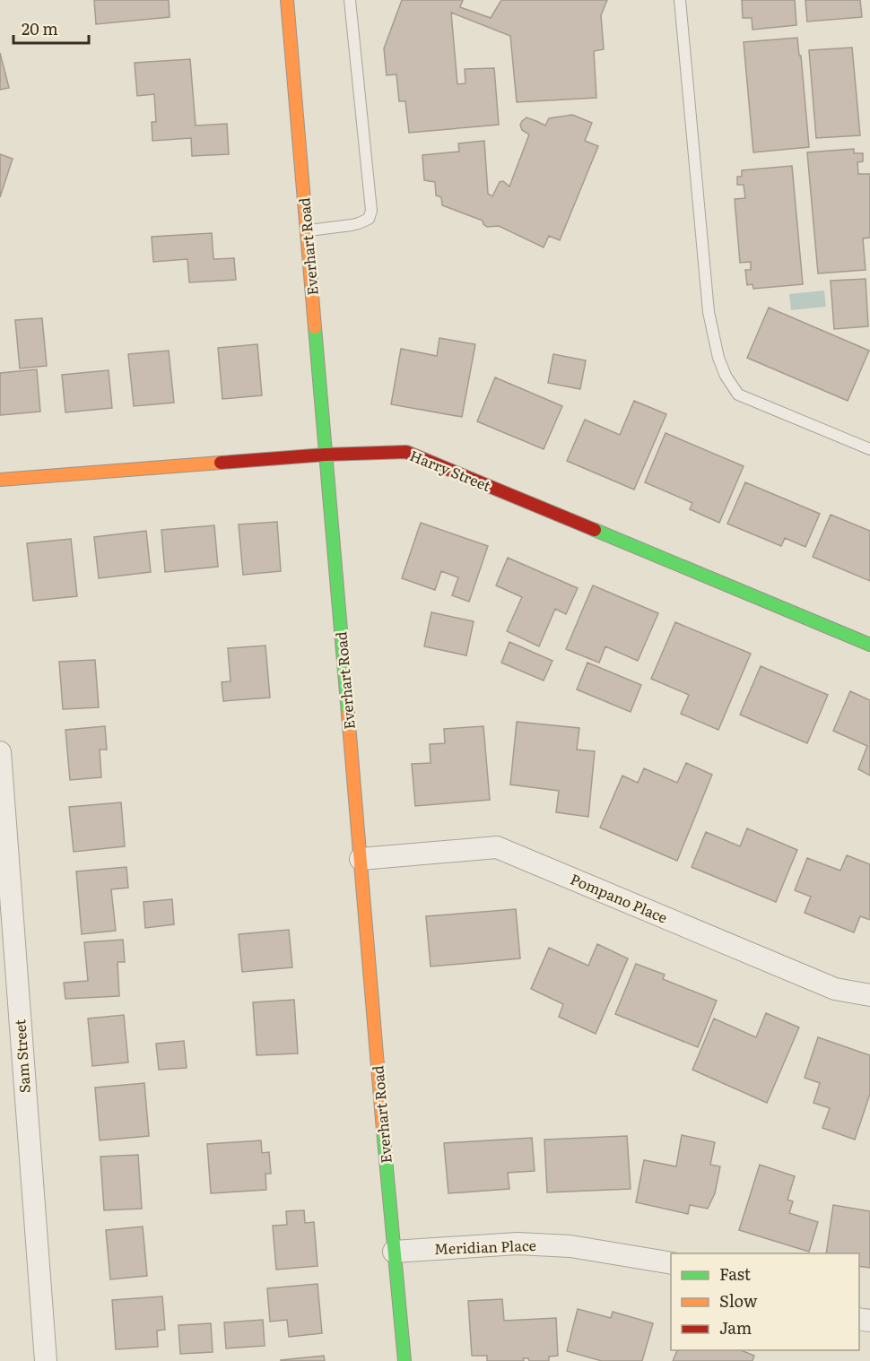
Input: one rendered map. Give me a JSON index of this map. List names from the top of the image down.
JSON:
{
  "streets": {
    "main road": ["Everhart Road", "Harry Street"],
    "street": ["Pompano Place", "Sam Street", "Meridian Place"]
  },
  "crossings": [
    ["Everhart Road", "Harry Street"],
    ["Everhart Road", "Pompano Place"],
    ["Everhart Road", "Meridian Place"]
  ],
  "legend": ["Fast", "Slow", "Jam"],
  "scale_bar": "20 m"
}
